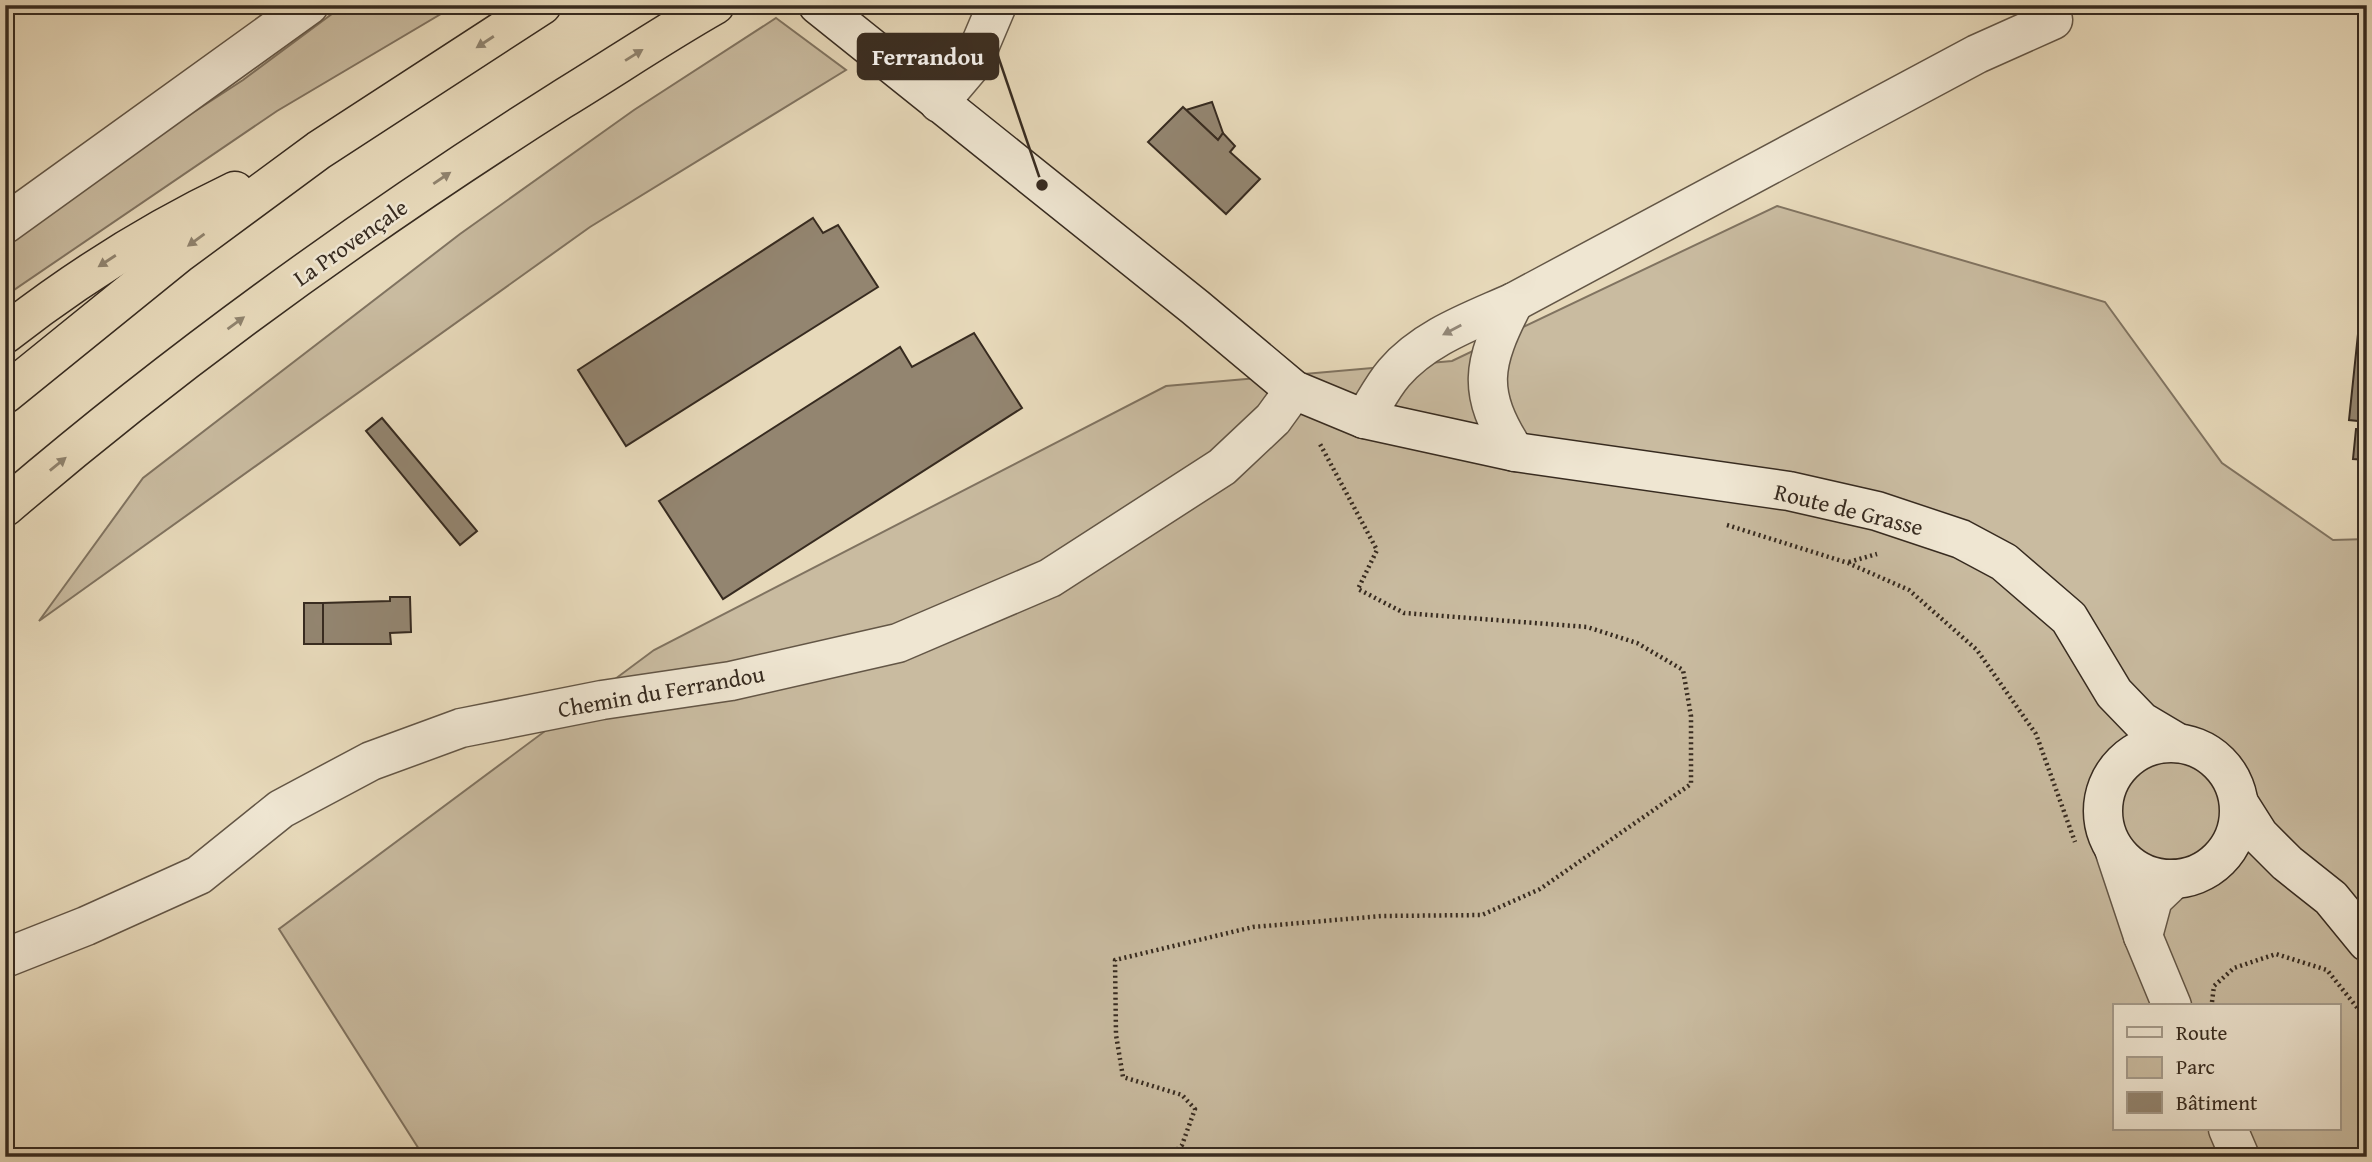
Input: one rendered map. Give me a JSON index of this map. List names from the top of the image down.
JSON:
{
  "streets": {
    "highway": ["La Provençale"],
    "street": ["Route de Grasse", "Chemin du Ferrandou"]
  },
  "crossings": [
    ["Route de Grasse", "Chemin du Ferrandou"]
  ],
  "places": ["Ferrandou"],
  "legend": ["Route", "Parc", "Bâtiment"]
}
